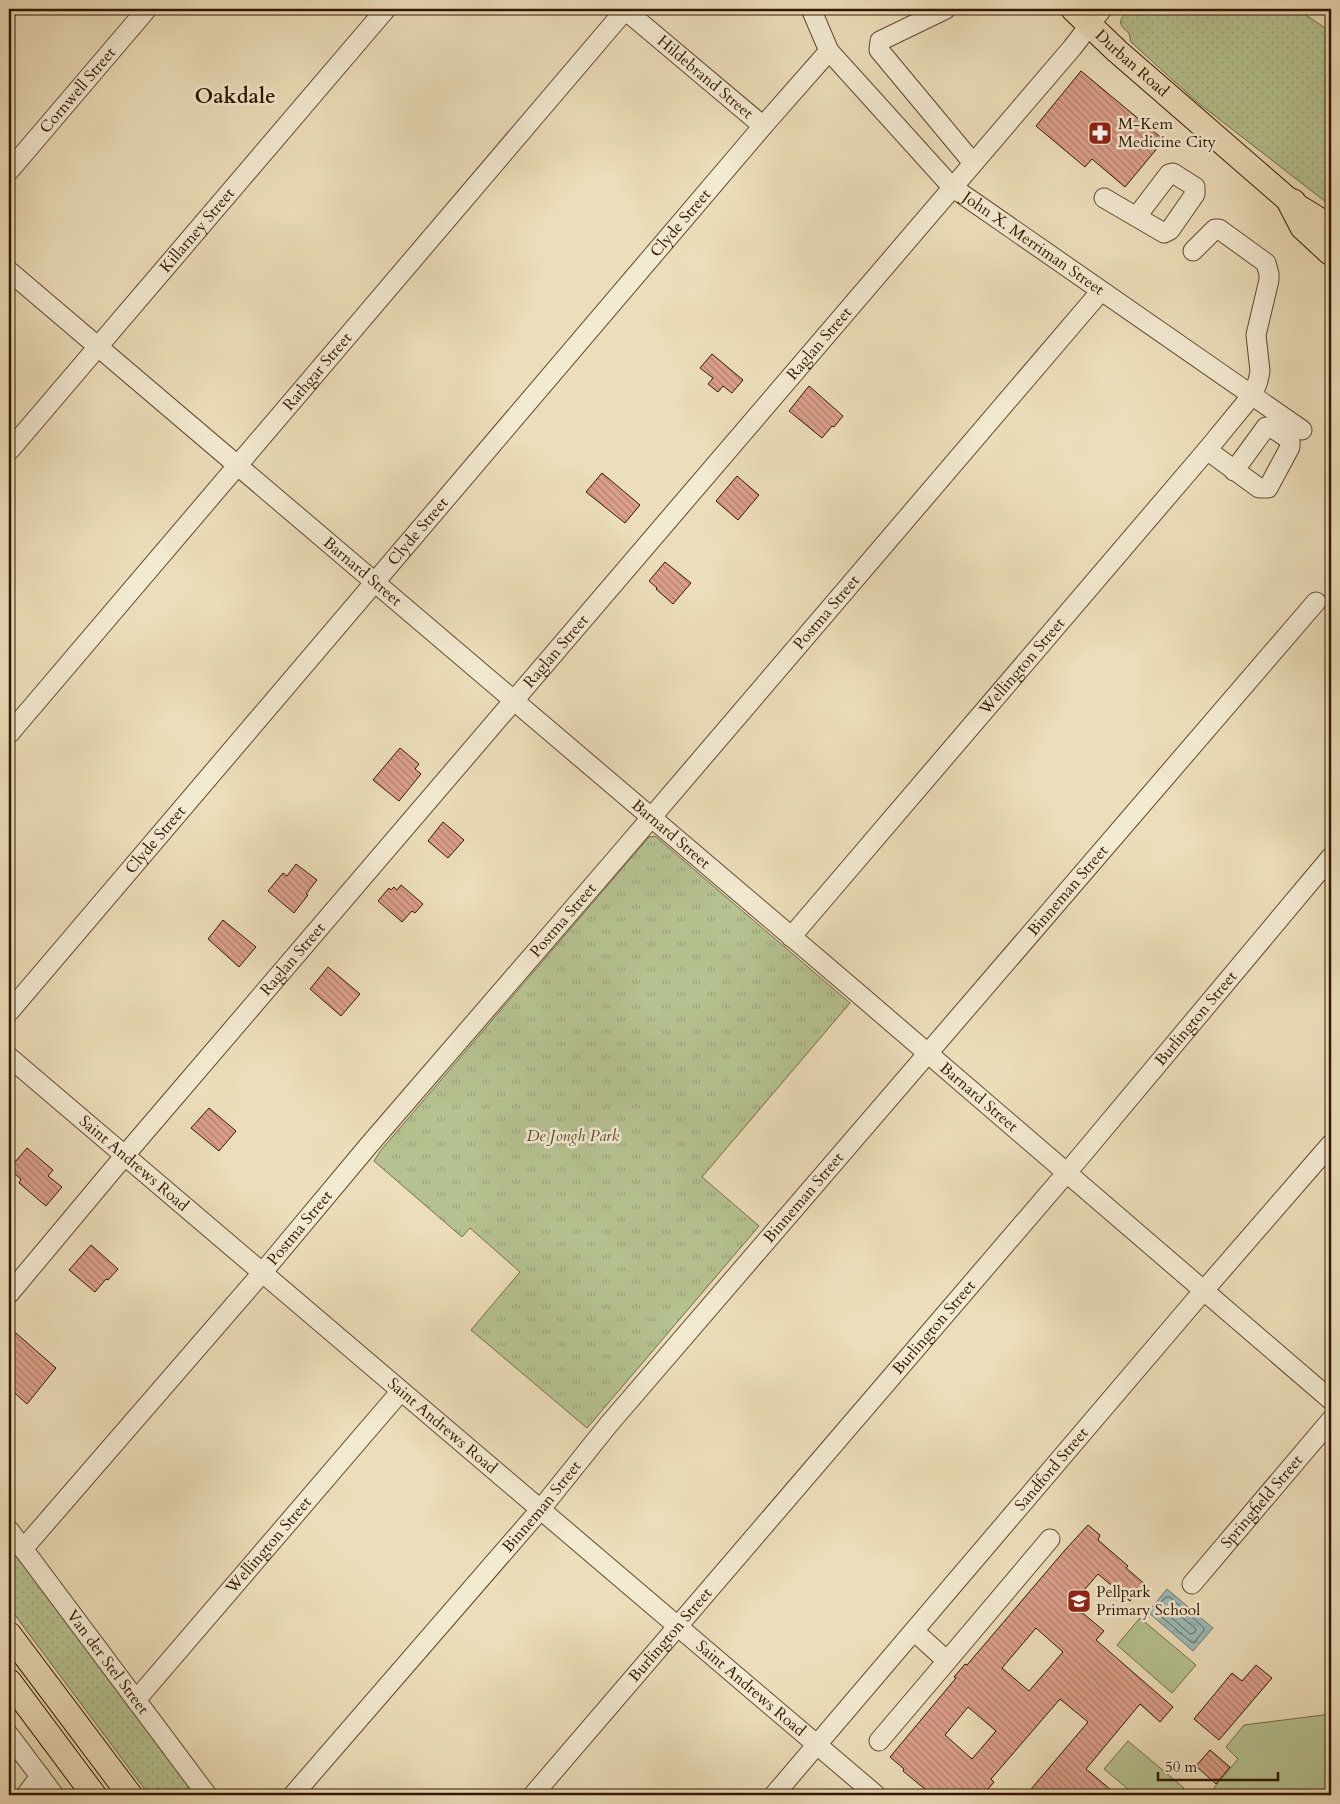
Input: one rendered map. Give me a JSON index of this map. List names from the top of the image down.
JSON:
{
  "streets": {
    "main road": ["Durban Road"],
    "street": [
      "Hildebrand Street",
      "Cornwell Street",
      "Clyde Street",
      "Killarney Street",
      "John X. Merriman Street",
      "Raglan Street",
      "Rathgar Street",
      "Barnard Street",
      "Postma Street",
      "Wellington Street",
      "Binneman Street",
      "Burlington Street",
      "Saint Andrews Road",
      "Sandford Street",
      "Springfield Street",
      "Van der Stel Street"
    ]
  },
  "crossings": [
    ["Durban Road", "Raglan Street"],
    ["Hildebrand Street", "Clyde Street"],
    ["Hildebrand Street", "Rathgar Street"],
    ["Clyde Street", "John X. Merriman Street"],
    ["Clyde Street", "Barnard Street"],
    ["Killarney Street", "Barnard Street"],
    ["John X. Merriman Street", "Raglan Street"],
    ["John X. Merriman Street", "Postma Street"],
    ["John X. Merriman Street", "Wellington Street"],
    ["Raglan Street", "Barnard Street"],
    ["Raglan Street", "Saint Andrews Road"],
    ["Rathgar Street", "Barnard Street"],
    ["Barnard Street", "Postma Street"],
    ["Barnard Street", "Wellington Street"],
    ["Barnard Street", "Binneman Street"],
    ["Barnard Street", "Burlington Street"],
    ["Barnard Street", "Sandford Street"],
    ["Postma Street", "Saint Andrews Road"],
    ["Postma Street", "Van der Stel Street"],
    ["Wellington Street", "Saint Andrews Road"],
    ["Wellington Street", "Van der Stel Street"],
    ["Binneman Street", "Saint Andrews Road"],
    ["Burlington Street", "Saint Andrews Road"],
    ["Saint Andrews Road", "Sandford Street"]
  ],
  "districts": ["Oakdale"],
  "parks": ["De Jongh Park"],
  "places": {
    "pharmacy": ["M-Kem Medicine City"],
    "school or university": ["Pellpark Primary School"]
  },
  "scale_bar": "50 m"
}
